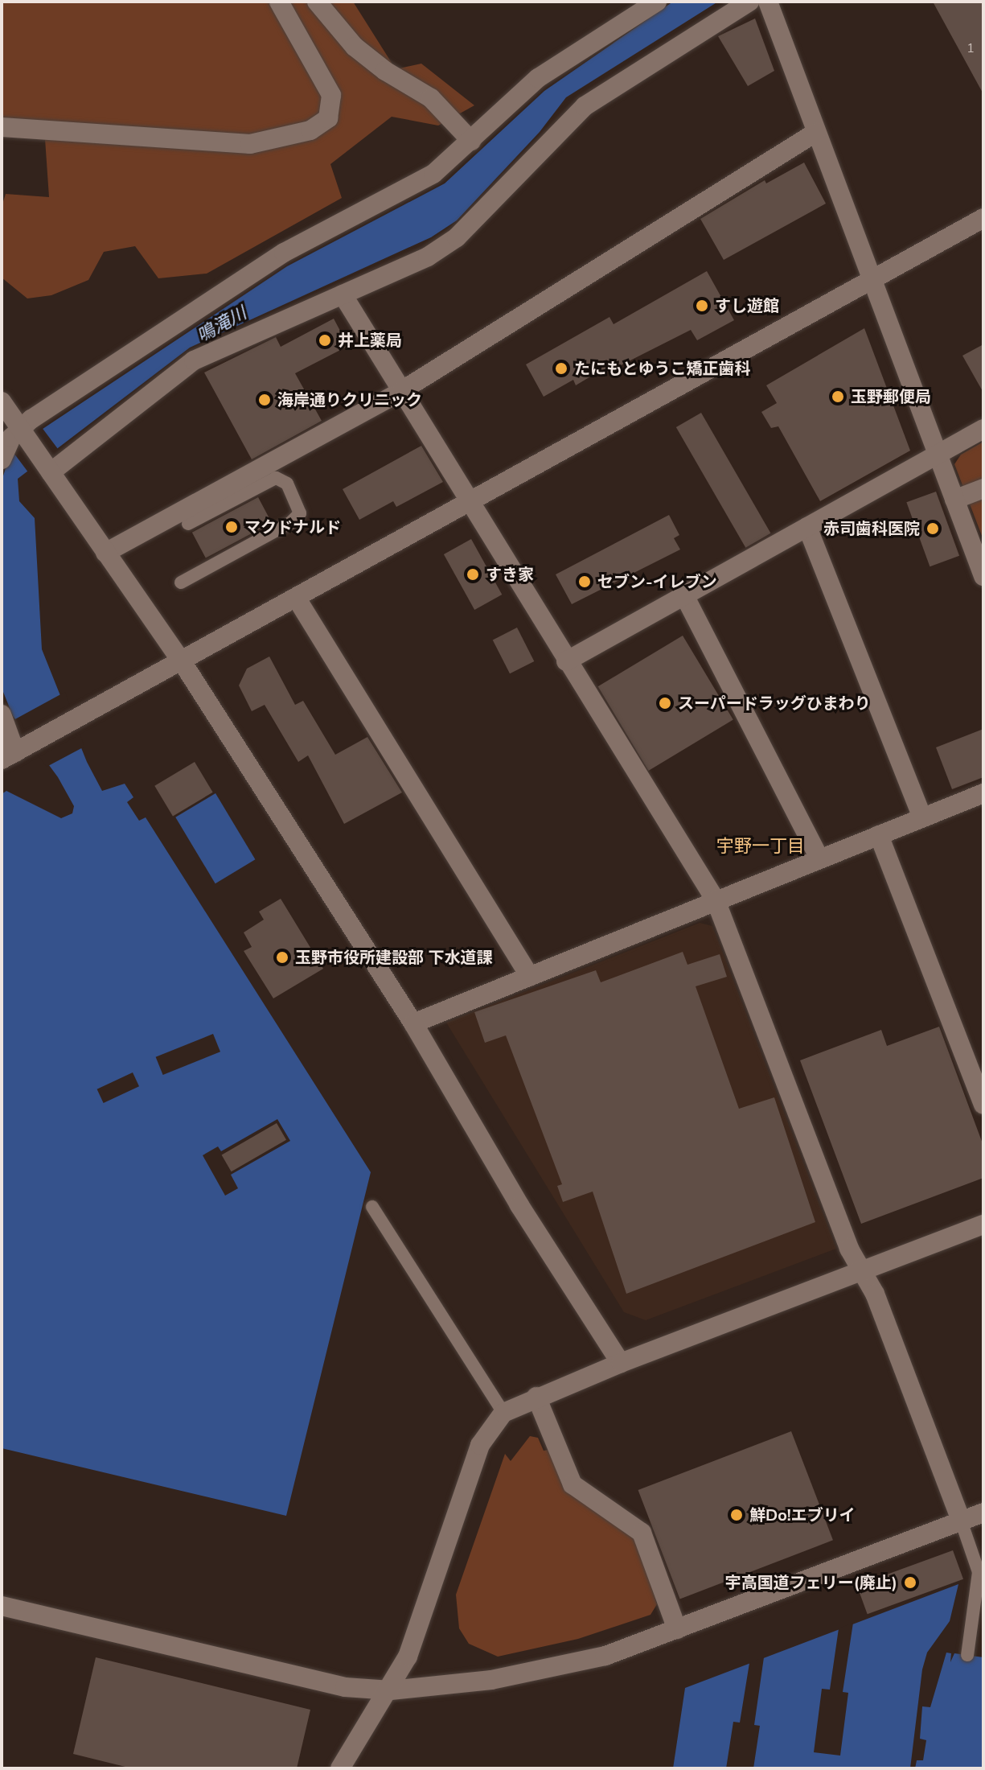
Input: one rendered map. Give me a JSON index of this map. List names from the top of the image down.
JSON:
{
  "districts": ["宇野一丁目"],
  "water": ["鳴滝川"],
  "places": [
    "すし遊館",
    "井上薬局",
    "たにもとゆうこ矯正歯科",
    "玉野郵便局",
    "海岸通りクリニック",
    "マクドナルド",
    "赤司歯科医院",
    "すき家",
    "セブン-イレブン",
    "スーパードラッグひまわり",
    "玉野市役所建設部 下水道課",
    "鮮Do!エブリイ",
    "宇高国道フェリー(廃止)"
  ],
  "house_numbers": ["1"]
}
